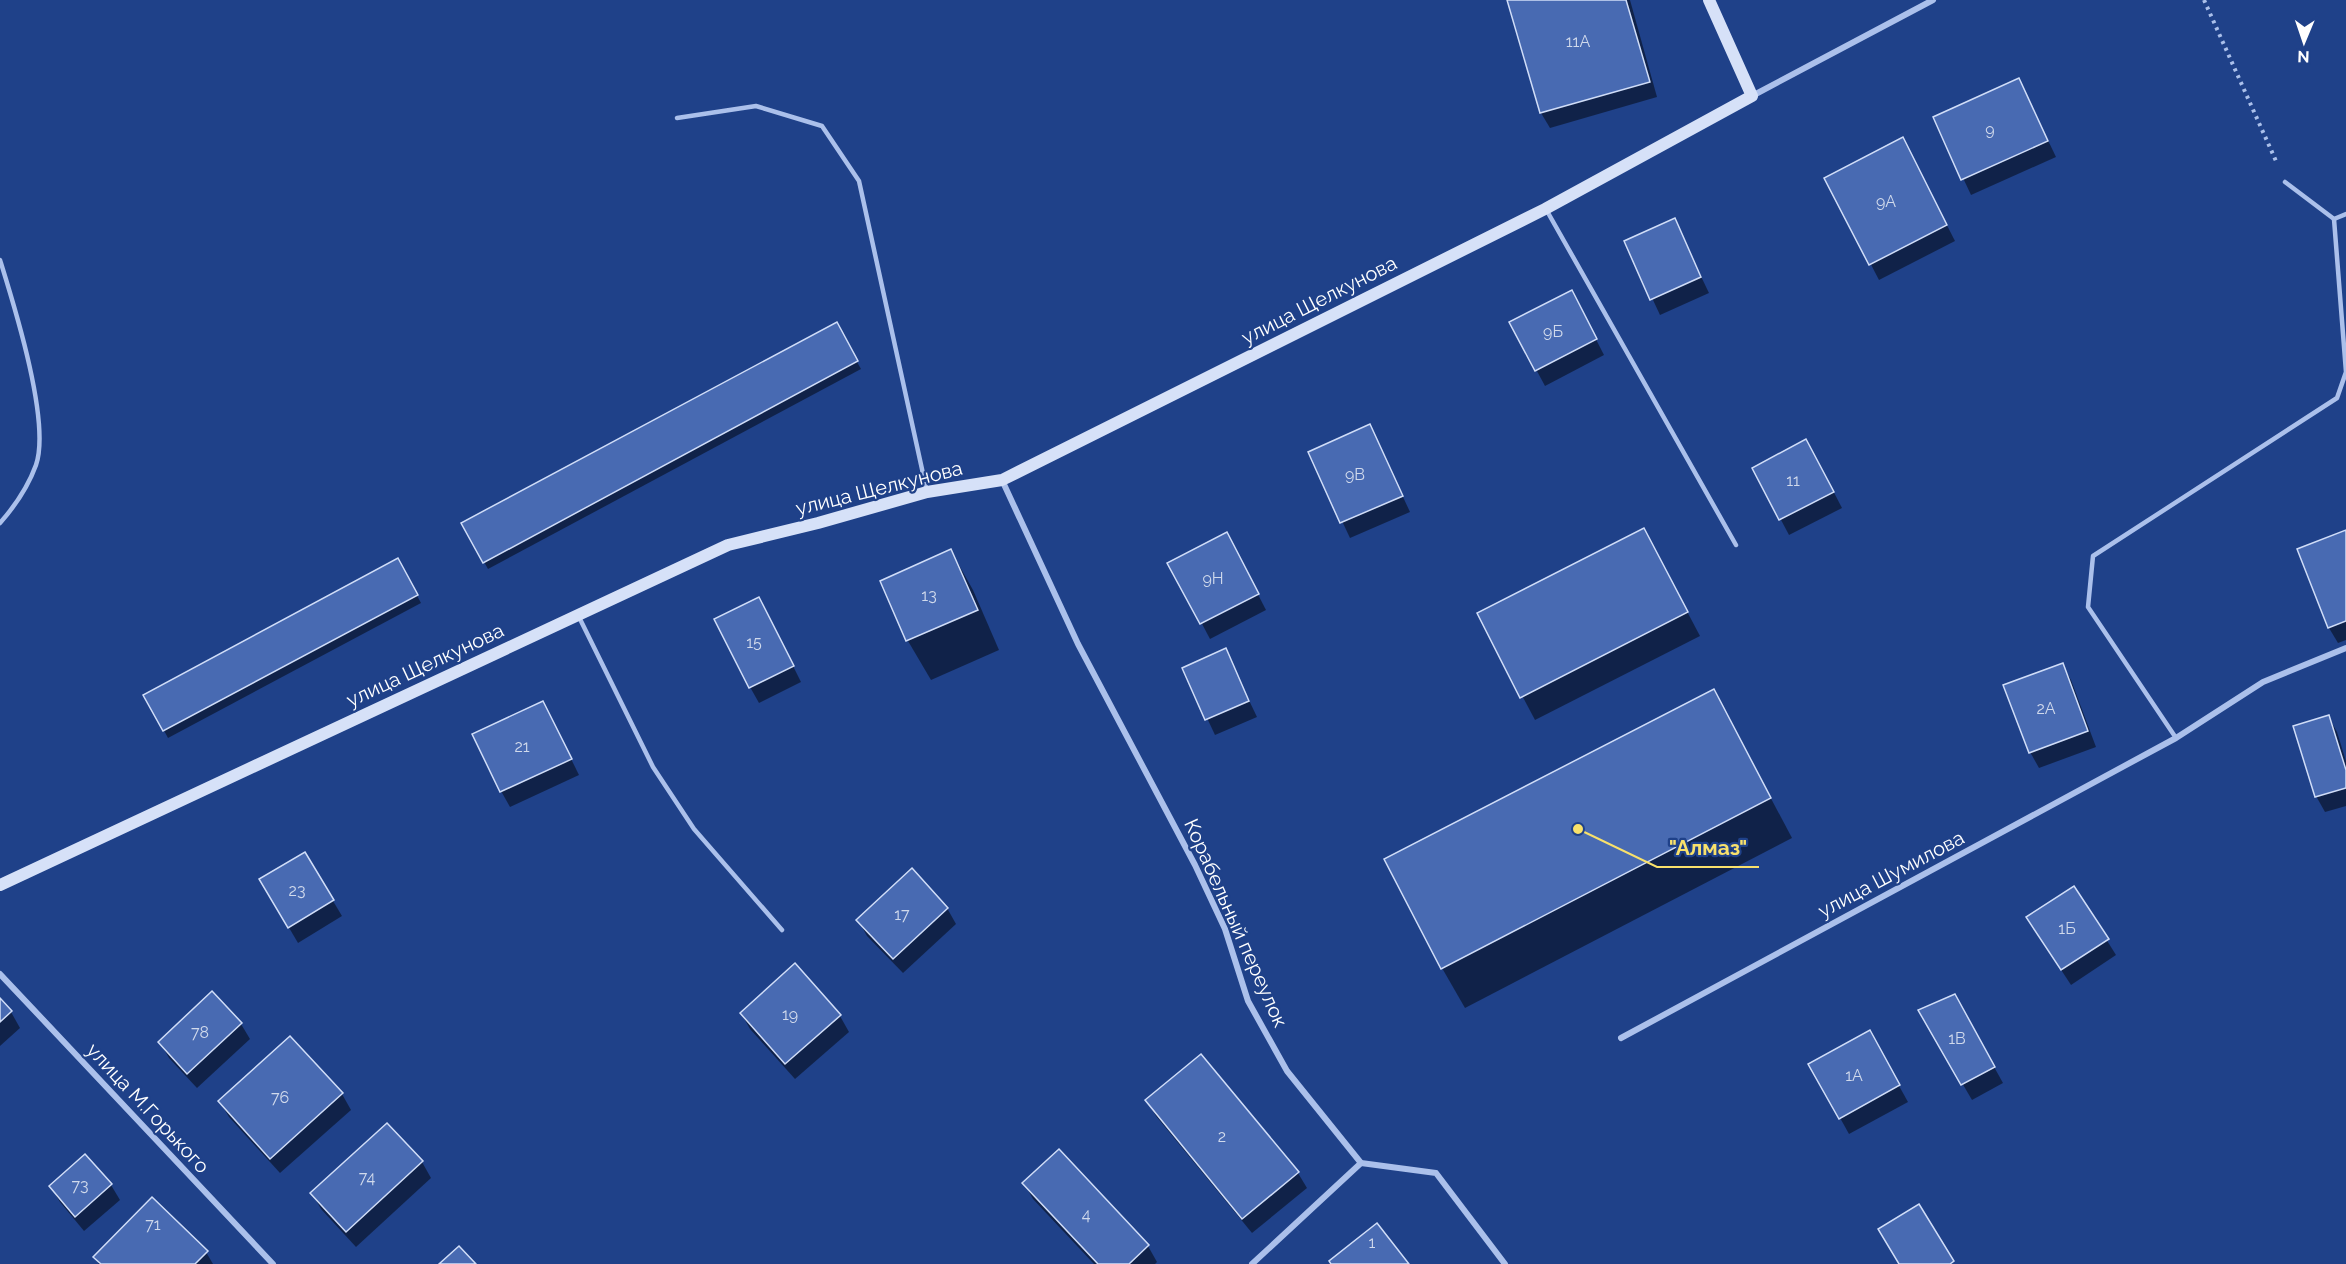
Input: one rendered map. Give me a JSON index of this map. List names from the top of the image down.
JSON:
{
  "streets": {
    "main road": ["улица Щелкунова"],
    "street": ["улица Шумилова", "Корабельный переулок", "улица М.Горького"]
  },
  "crossings": [
    ["улица Щелкунова", "Корабельный переулок"]
  ],
  "places": ["\"Алмаз\""],
  "house_numbers": [
    "11А",
    "9",
    "9А",
    "9Б",
    "9В",
    "11",
    "9Н",
    "13",
    "15",
    "2А",
    "21",
    "23",
    "17",
    "1Б",
    "19",
    "78",
    "1В",
    "1А",
    "76",
    "2",
    "74",
    "73",
    "4",
    "71",
    "1"
  ],
  "north": "bottom"
}
